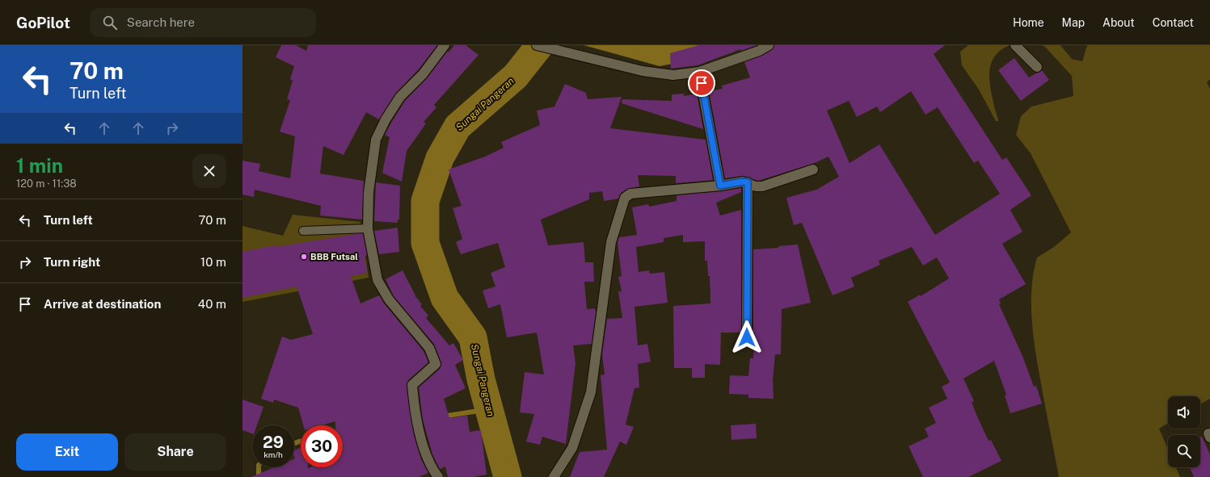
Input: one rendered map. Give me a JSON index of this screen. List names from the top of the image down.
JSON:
{
  "water": ["Sungai Pangeran"],
  "places": ["BBB Futsal"],
  "page": {
    "header": "GoPilot",
    "search": "Search here",
    "nav": [
      "Home",
      "Map",
      "About",
      "Contact"
    ],
    "turn": ["70 m", "Turn left"],
    "heading": ["1 min", "120 m · 11:38"],
    "list": [
      {
        "name": "Turn left",
        "value": "70 m"
      },
      {
        "name": "Turn right",
        "value": "10 m"
      },
      {
        "name": "Arrive at destination",
        "value": "40 m"
      }
    ],
    "speed": "29 km/h",
    "limit": "30",
    "buttons": ["Exit", "Share"]
  }
}
